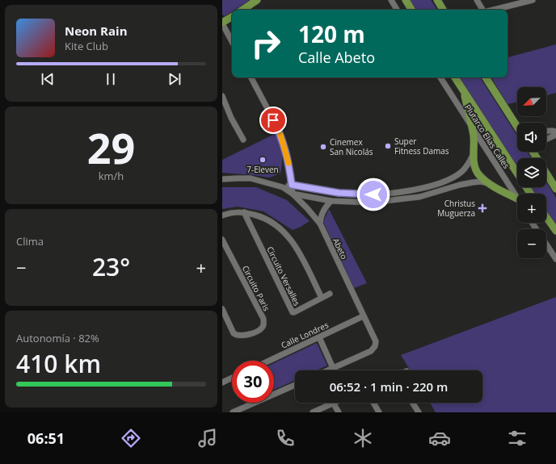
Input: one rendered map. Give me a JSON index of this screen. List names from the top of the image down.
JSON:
{
  "streets": {
    "street": [
      "Plutarco Elias Calles",
      "Abeto",
      "Circuito Versalles",
      "Circuito Paris",
      "Calle Londres"
    ]
  },
  "crossings": [
    ["Abeto", "Calle Londres"]
  ],
  "places": {
    "other": ["Super Fitness Damas", "Cinemex San Nicolás", "7-Eleven"],
    "health": ["Christus Muguerza"]
  },
  "north": "bottom left",
  "page": {
    "turn": ["120 m", "Calle Abeto"],
    "song": ["Neon Rain", "Kite Club"],
    "map_buttons": ["+", "−"],
    "tile": [
      ["29", "km/h"],
      "Clima",
      ["Autonomía · 82%", "410 km"]
    ],
    "heat": ["−", "23°", "+"],
    "limit": "30",
    "trip": "06:52 · 1 min · 220 m",
    "tabs": "06:51"
  }
}
